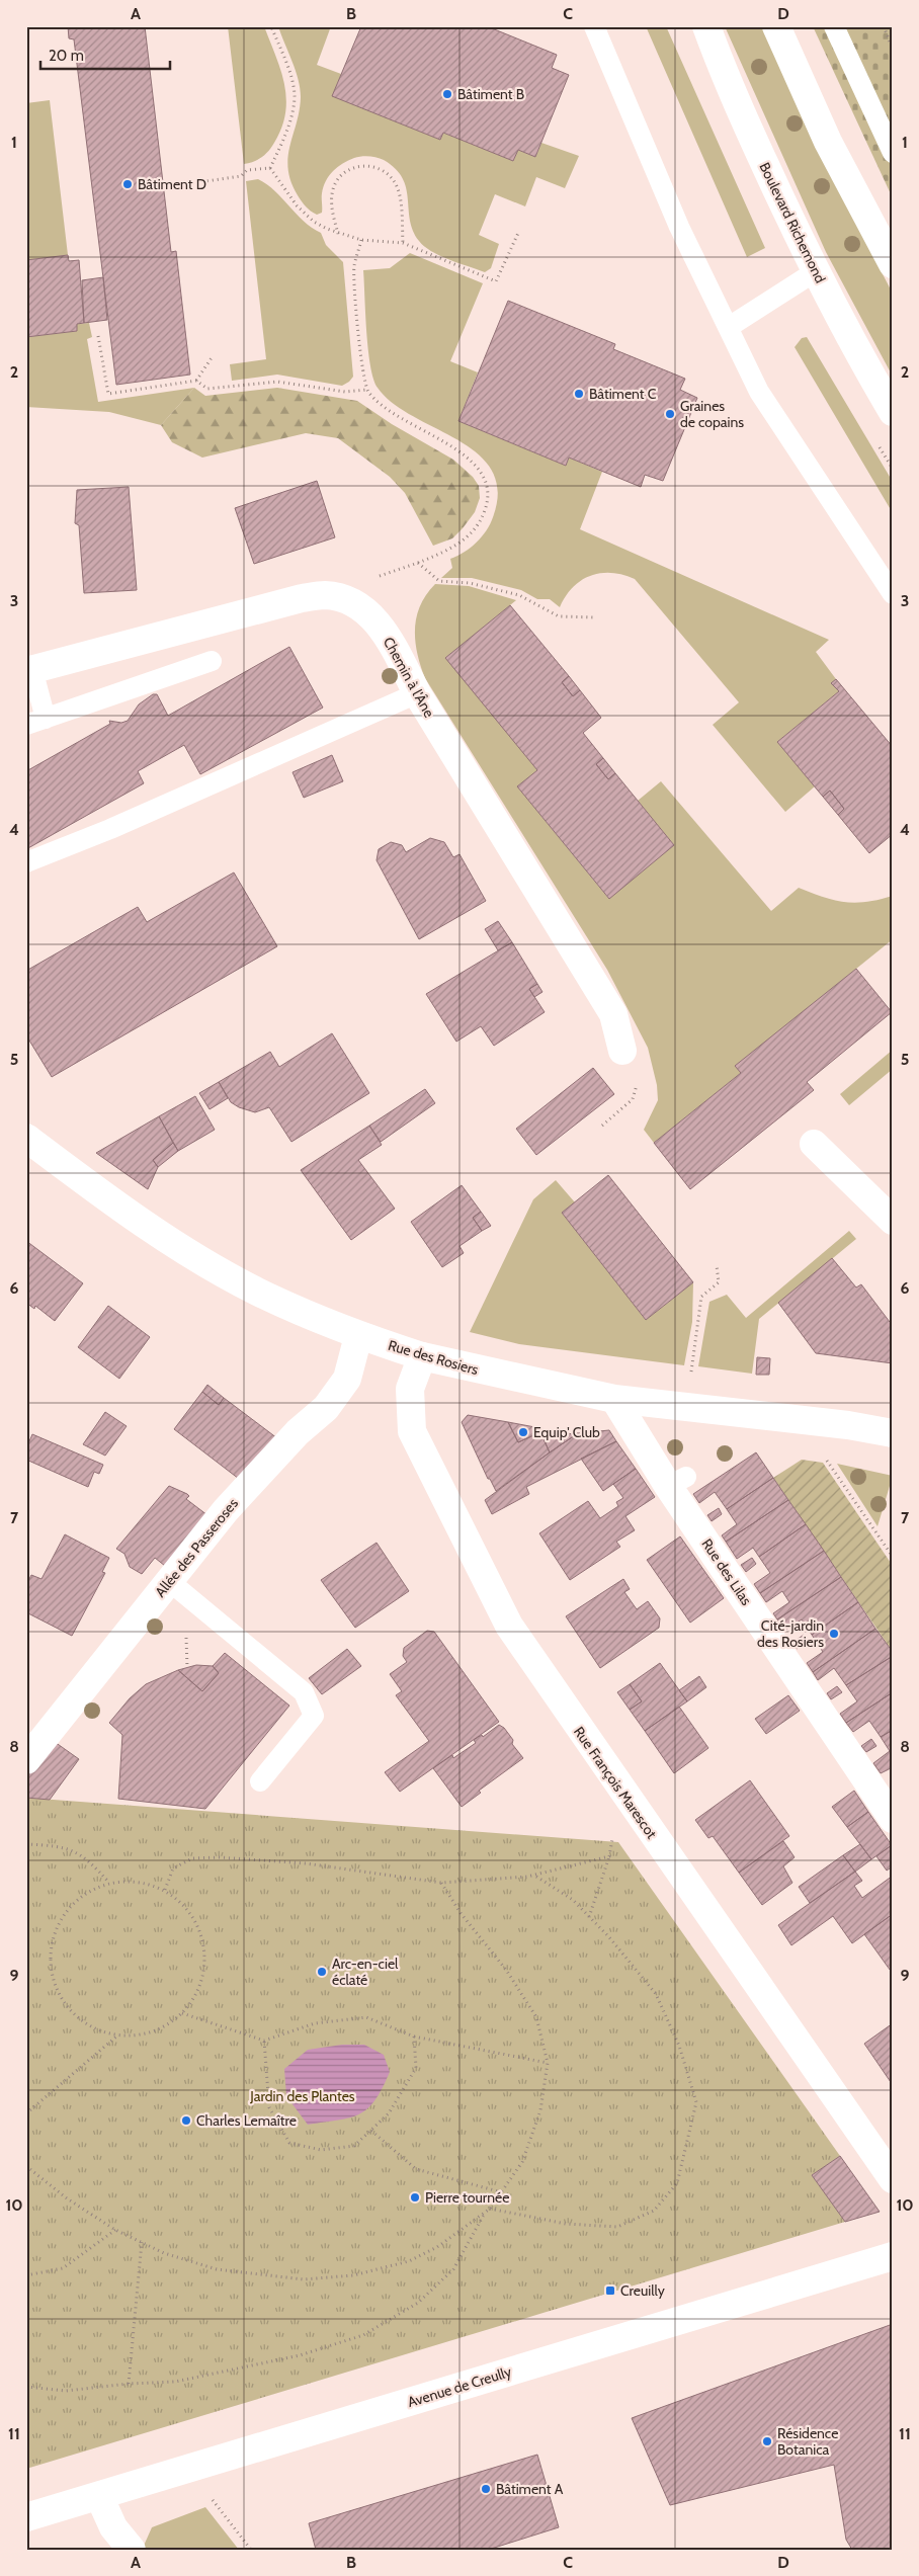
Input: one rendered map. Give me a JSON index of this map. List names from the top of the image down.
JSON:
{
  "streets": {
    "street": [
      "Boulevard Richemond",
      "Chemin à l'Âne",
      "Rue des Rosiers",
      "Allée des Passeroses",
      "Rue des Lilas",
      "Rue François Marescot",
      "Avenue de Creully"
    ]
  },
  "crossings": [
    ["Rue des Rosiers", "Allée des Passeroses"],
    ["Rue des Rosiers", "Rue des Lilas"],
    ["Rue des Rosiers", "Rue François Marescot"]
  ],
  "parks": ["Jardin des Plantes"],
  "places": {
    "other": [
      "Bâtiment B",
      "Bâtiment D",
      "Bâtiment C",
      "Graines de copains",
      "Equip' Club",
      "Cité-jardin des Rosiers",
      "Arc-en-ciel éclaté",
      "Charles Lemaître",
      "Pierre tournée",
      "Résidence Botanica",
      "Bâtiment A"
    ],
    "transit": ["Creuilly"]
  },
  "scale_bar": "20 m",
  "grid": {
    "columns": [
      "A",
      "B",
      "C",
      "D"
    ],
    "rows": [
      "1",
      "2",
      "3",
      "4",
      "5",
      "6",
      "7",
      "8",
      "9",
      "10",
      "11"
    ]
  }
}
